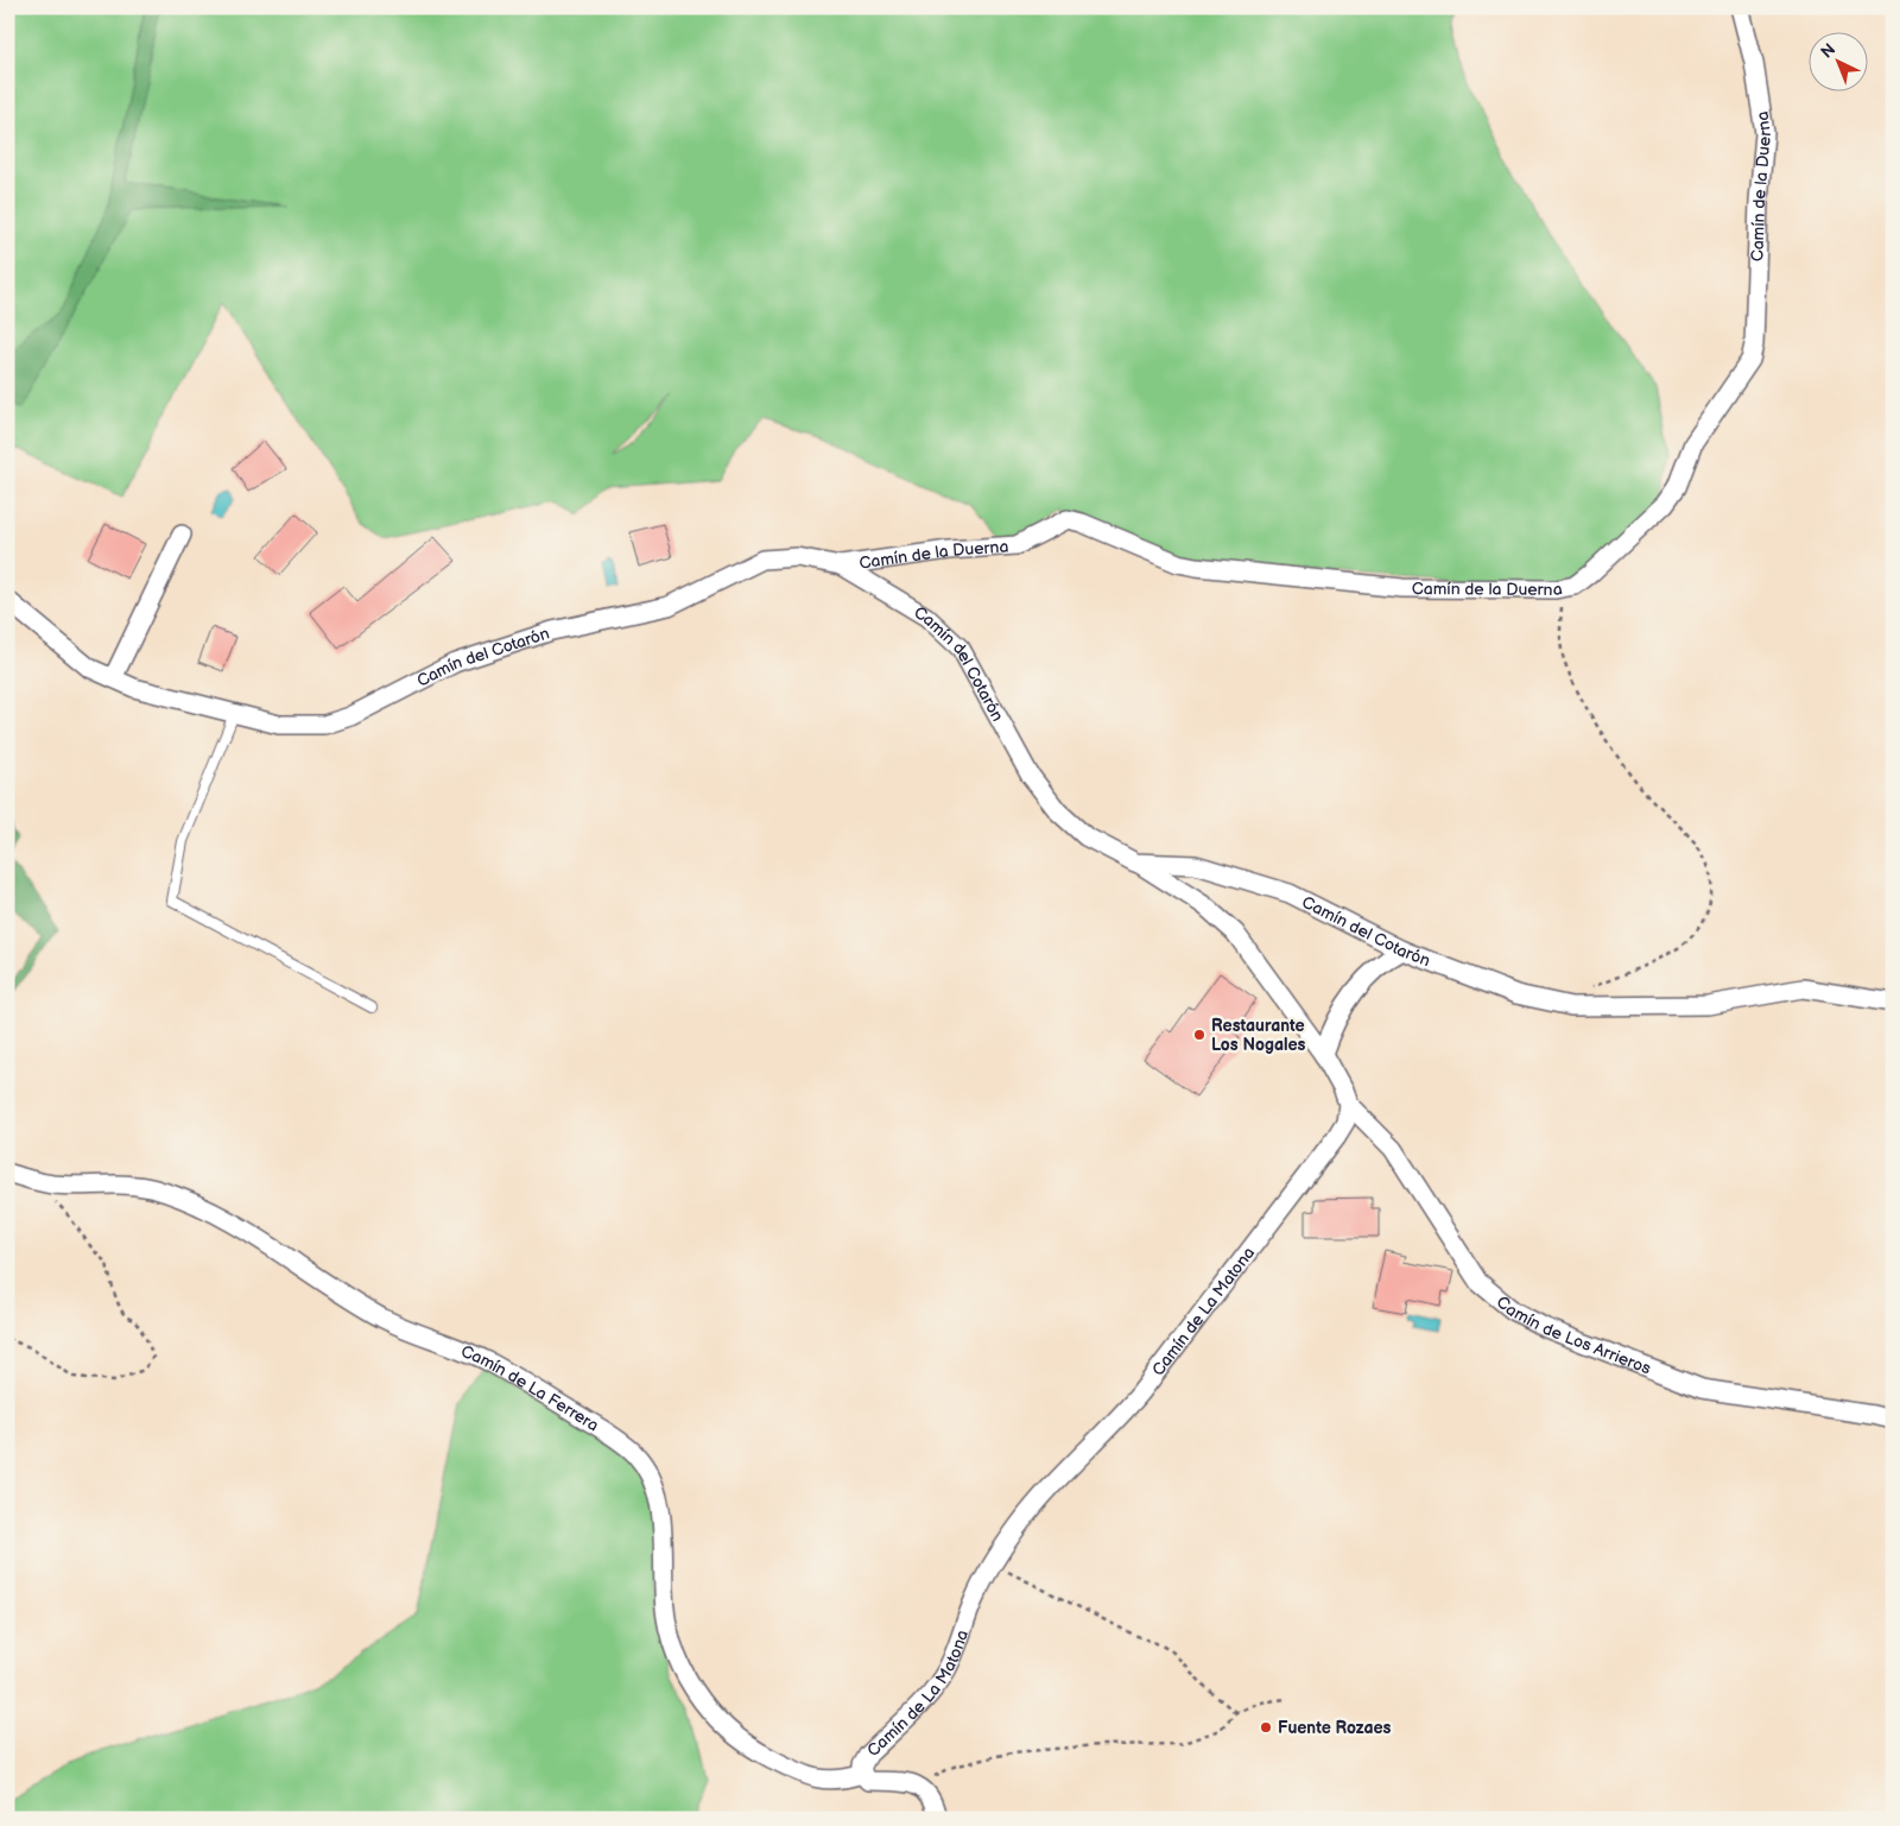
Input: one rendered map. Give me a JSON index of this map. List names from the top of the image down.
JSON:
{
  "streets": {
    "street": [
      "Camín de la Duerna",
      "Camín del Cotarón",
      "Camín de La Matona",
      "Camín de Los Arrieros",
      "Camín de La Ferrera"
    ]
  },
  "crossings": [
    ["Camín de la Duerna", "Camín del Cotarón"],
    ["Camín de La Matona", "Camín de Los Arrieros"],
    ["Camín de La Matona", "Camín de La Ferrera"]
  ],
  "places": ["Restaurante Los Nogales", "Fuente Rozaes"],
  "north": "top left"
}
